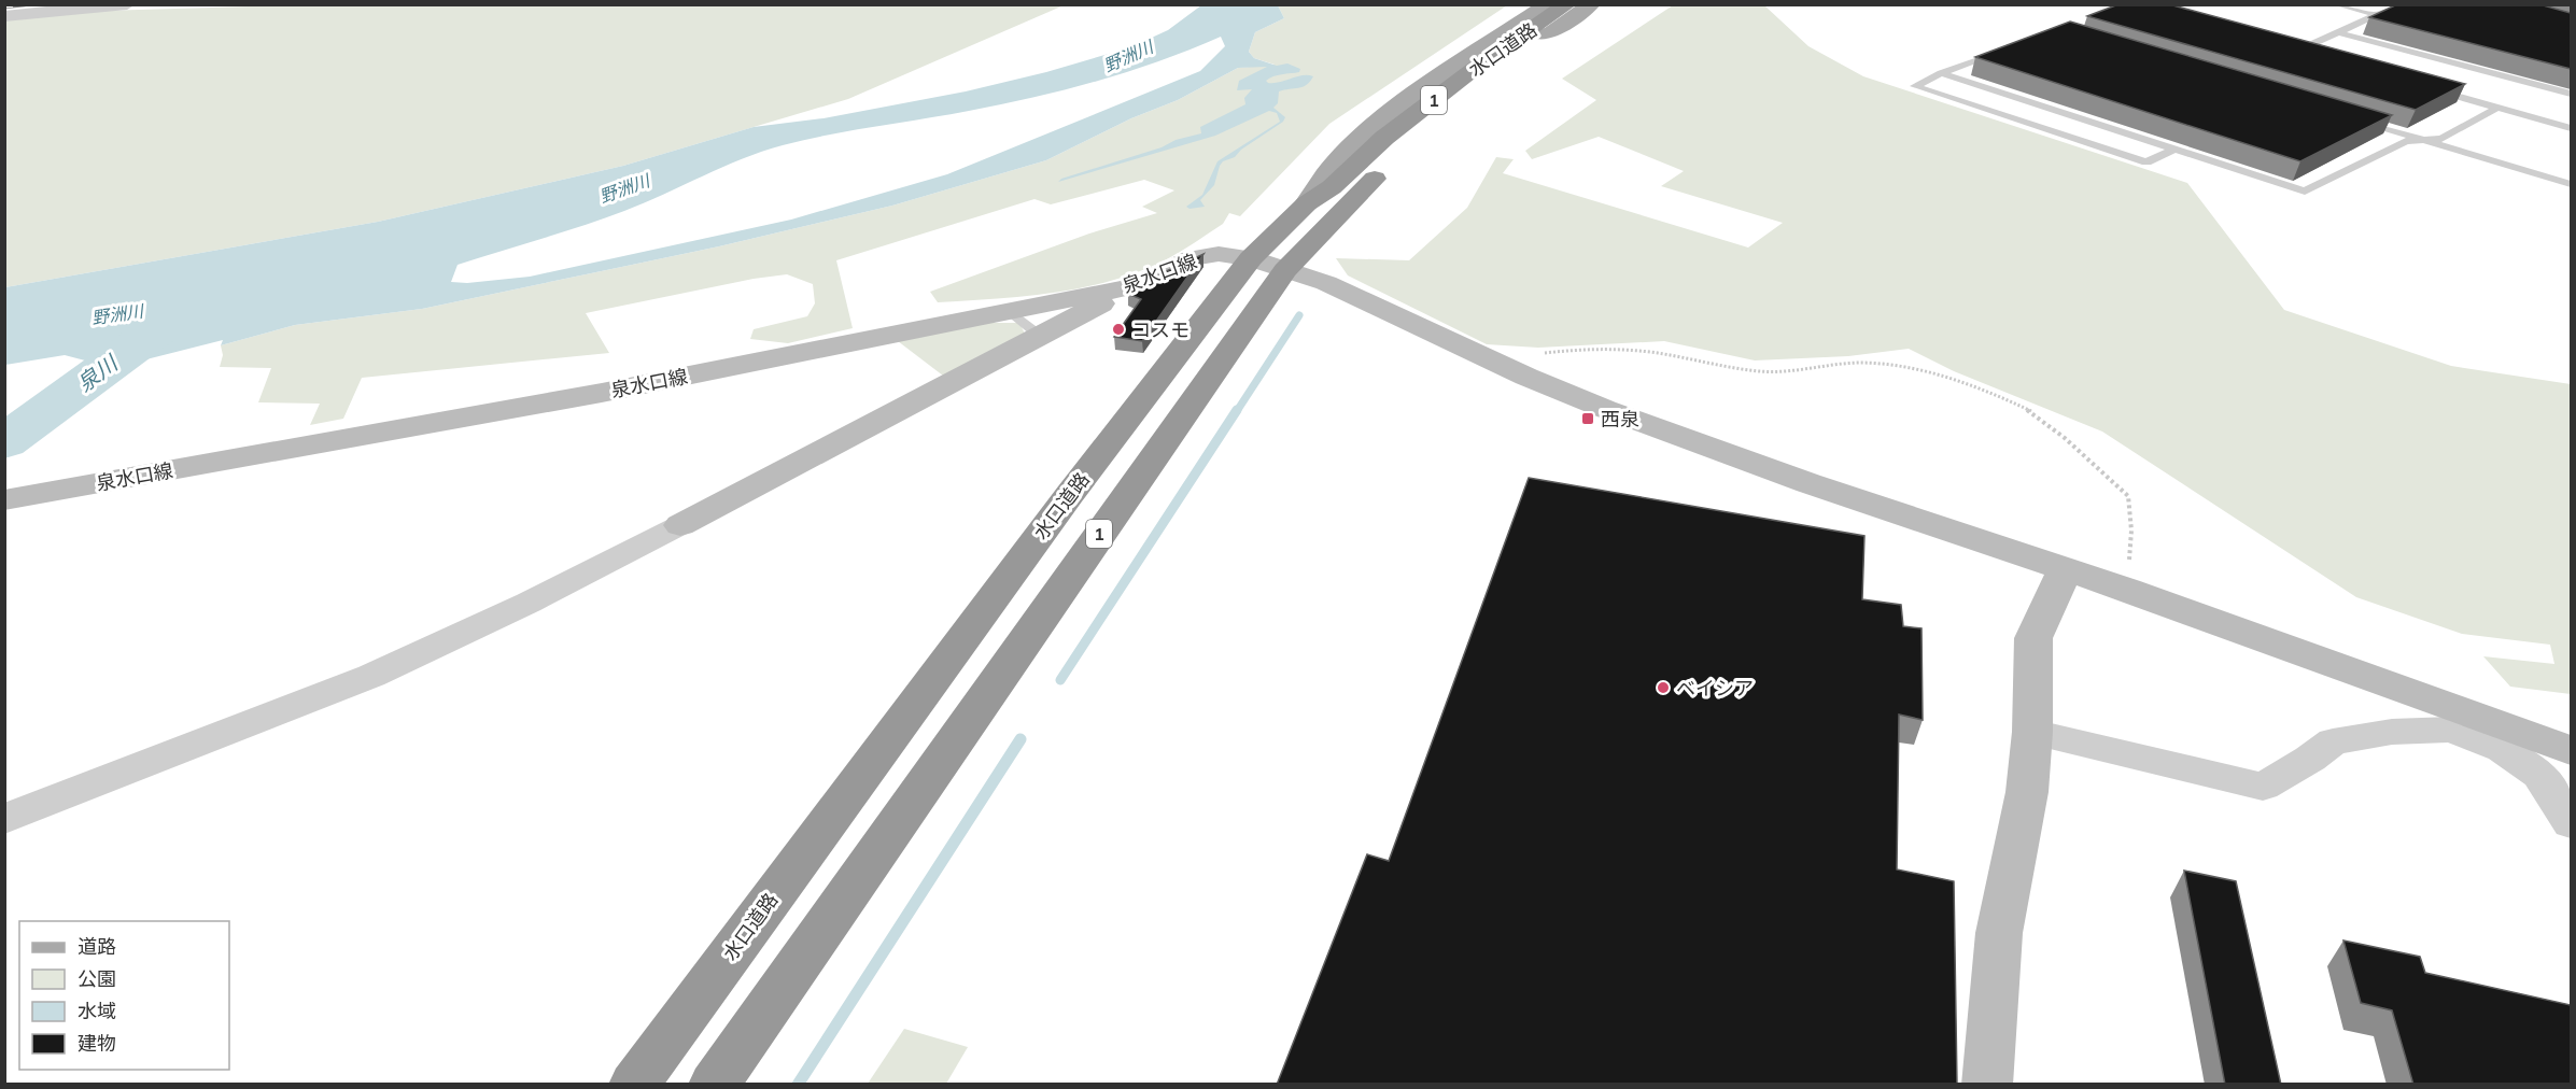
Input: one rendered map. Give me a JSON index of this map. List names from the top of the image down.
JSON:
{
  "streets": {
    "highway": ["水口道路", "1"],
    "street": ["泉水口線"]
  },
  "crossings": [
    ["水口道路", "泉水口線"]
  ],
  "water": ["野洲川", "泉川"],
  "places": {
    "other": ["コスモ", "ベイシア"],
    "transit": ["西泉"]
  },
  "legend": [
    "道路",
    "公園",
    "水域",
    "建物"
  ]
}
